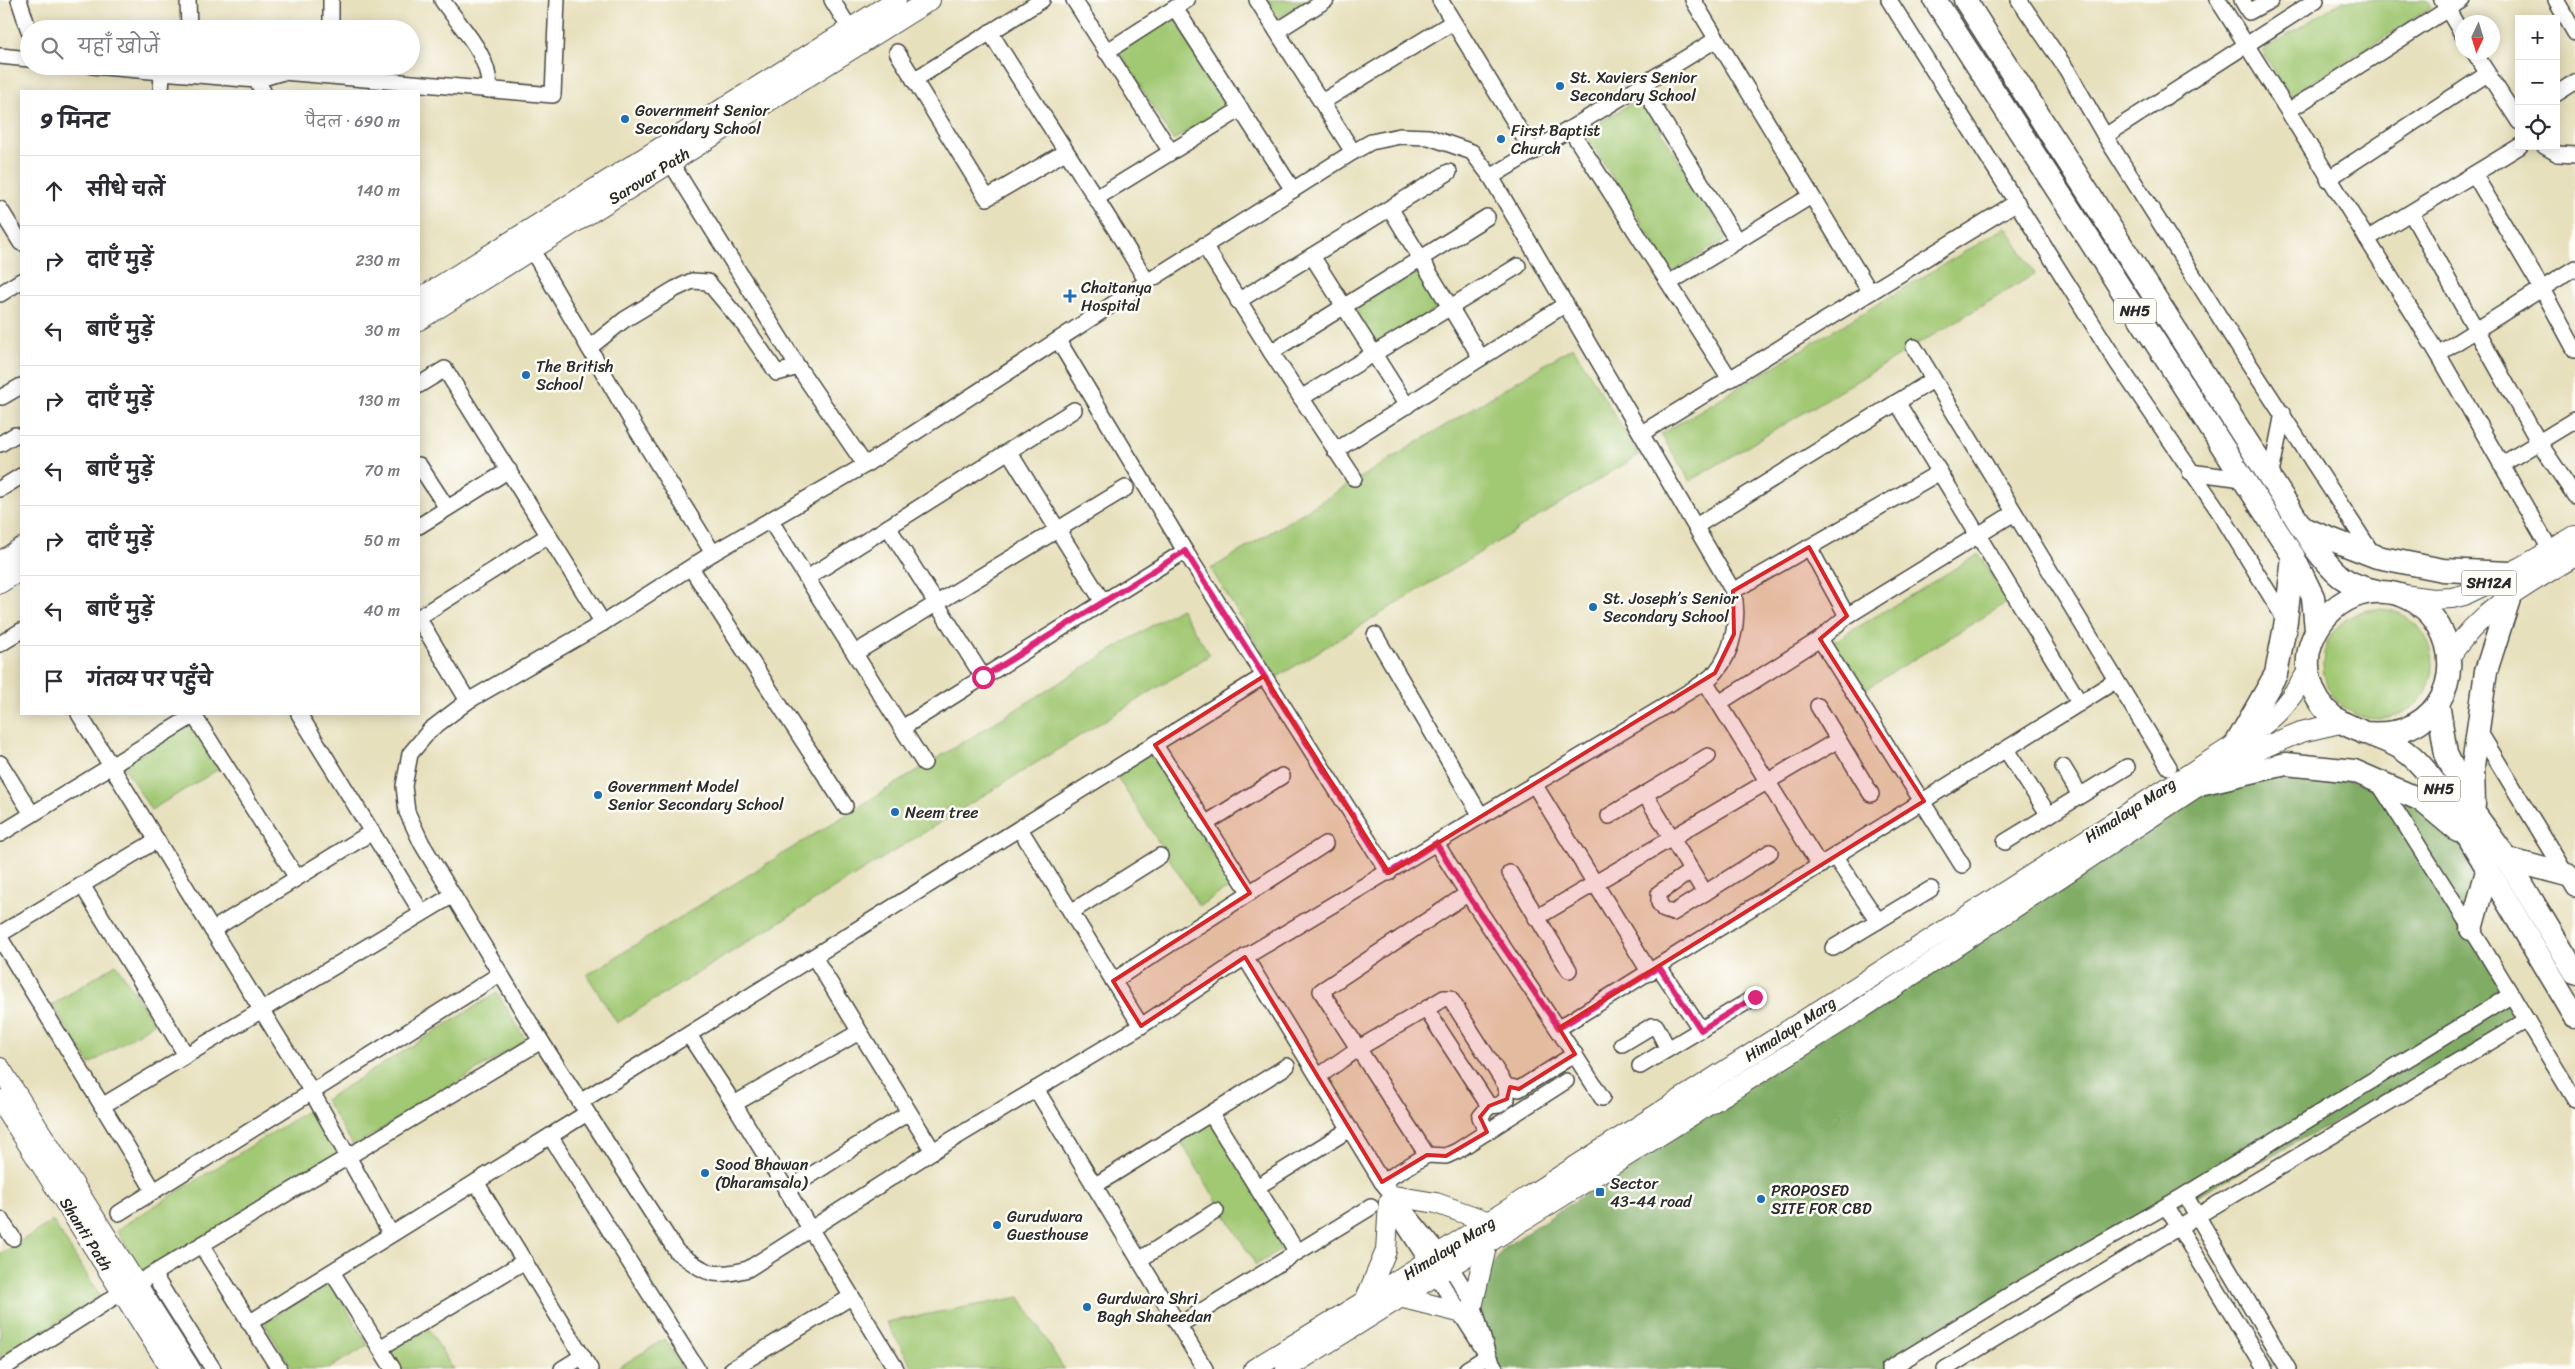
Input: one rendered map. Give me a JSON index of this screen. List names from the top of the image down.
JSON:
{
  "streets": {
    "highway": ["NH5"],
    "main road": [
      "Sarovar Path",
      "SH12A",
      "Himalaya Marg",
      "Shanti Path"
    ]
  },
  "crossings": [
    ["NH5", "SH12A"],
    ["NH5", "Himalaya Marg"],
    ["SH12A", "Himalaya Marg"]
  ],
  "places": {
    "other": [
      "St. Xaviers Senior Secondary School",
      "Government Senior Secondary School",
      "First Baptist Church",
      "The British School",
      "St. Joseph’s Senior Secondary School",
      "Government Model Senior Secondary School",
      "Neem tree",
      "Sood Bhawan (Dharamsala)",
      "PROPOSED SITE FOR CBD",
      "Gurudwara Guesthouse",
      "Gurdwara Shri Bagh Shaheedan"
    ],
    "health": ["Chaitanya Hospital"],
    "transit": ["Sector 43-44 road"]
  },
  "north": "bottom",
  "page": {
    "map_buttons": ["+", "−"],
    "search": "यहाँ खोजें",
    "heading": ["9 मिनट", "पैदल · 690 m"],
    "list": [
      ["सीधे चलें", "140 m"],
      ["दाएँ मुड़ें", "230 m"],
      ["बाएँ मुड़ें", "30 m"],
      ["दाएँ मुड़ें", "130 m"],
      ["बाएँ मुड़ें", "70 m"],
      ["दाएँ मुड़ें", "50 m"],
      ["बाएँ मुड़ें", "40 m"],
      "गंतव्य पर पहुँचे"
    ]
  }
}
